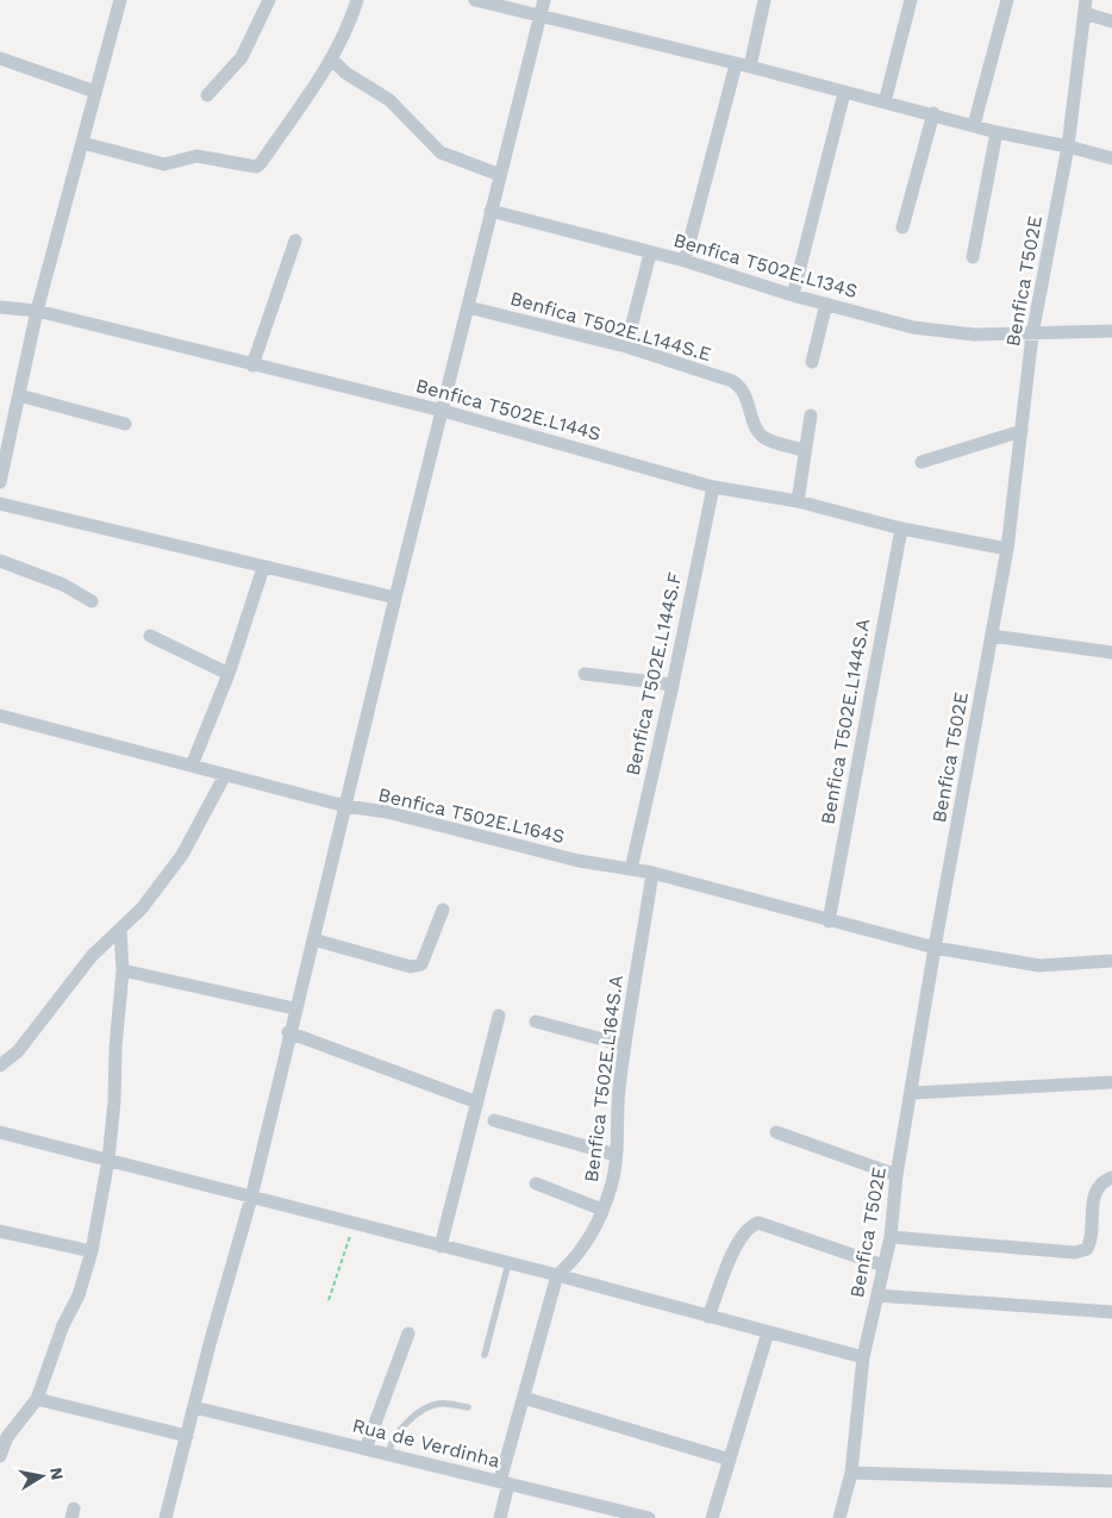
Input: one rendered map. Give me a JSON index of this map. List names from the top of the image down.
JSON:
{
  "streets": {
    "street": [
      "Benfica T502E.L134S",
      "Benfica T502E",
      "Benfica T502E.L144S.E",
      "Benfica T502E.L144S",
      "Benfica T502E.L144S.F",
      "Benfica T502E.L144S.A",
      "Benfica T502E.L164S",
      "Benfica T502E.L164S.A",
      "Rua de Verdinha"
    ]
  },
  "crossings": [
    ["Benfica T502E.L134S", "Benfica T502E"],
    ["Benfica T502E", "Benfica T502E.L144S"],
    ["Benfica T502E", "Benfica T502E.L164S"],
    ["Benfica T502E.L144S", "Benfica T502E.L144S.F"],
    ["Benfica T502E.L144S", "Benfica T502E.L144S.A"],
    ["Benfica T502E.L144S.F", "Benfica T502E.L164S"],
    ["Benfica T502E.L144S.A", "Benfica T502E.L164S"],
    ["Benfica T502E.L164S", "Benfica T502E.L164S.A"],
    ["Benfica T502E.L164S.A", "Rua de Verdinha"]
  ],
  "north": "right"
}
